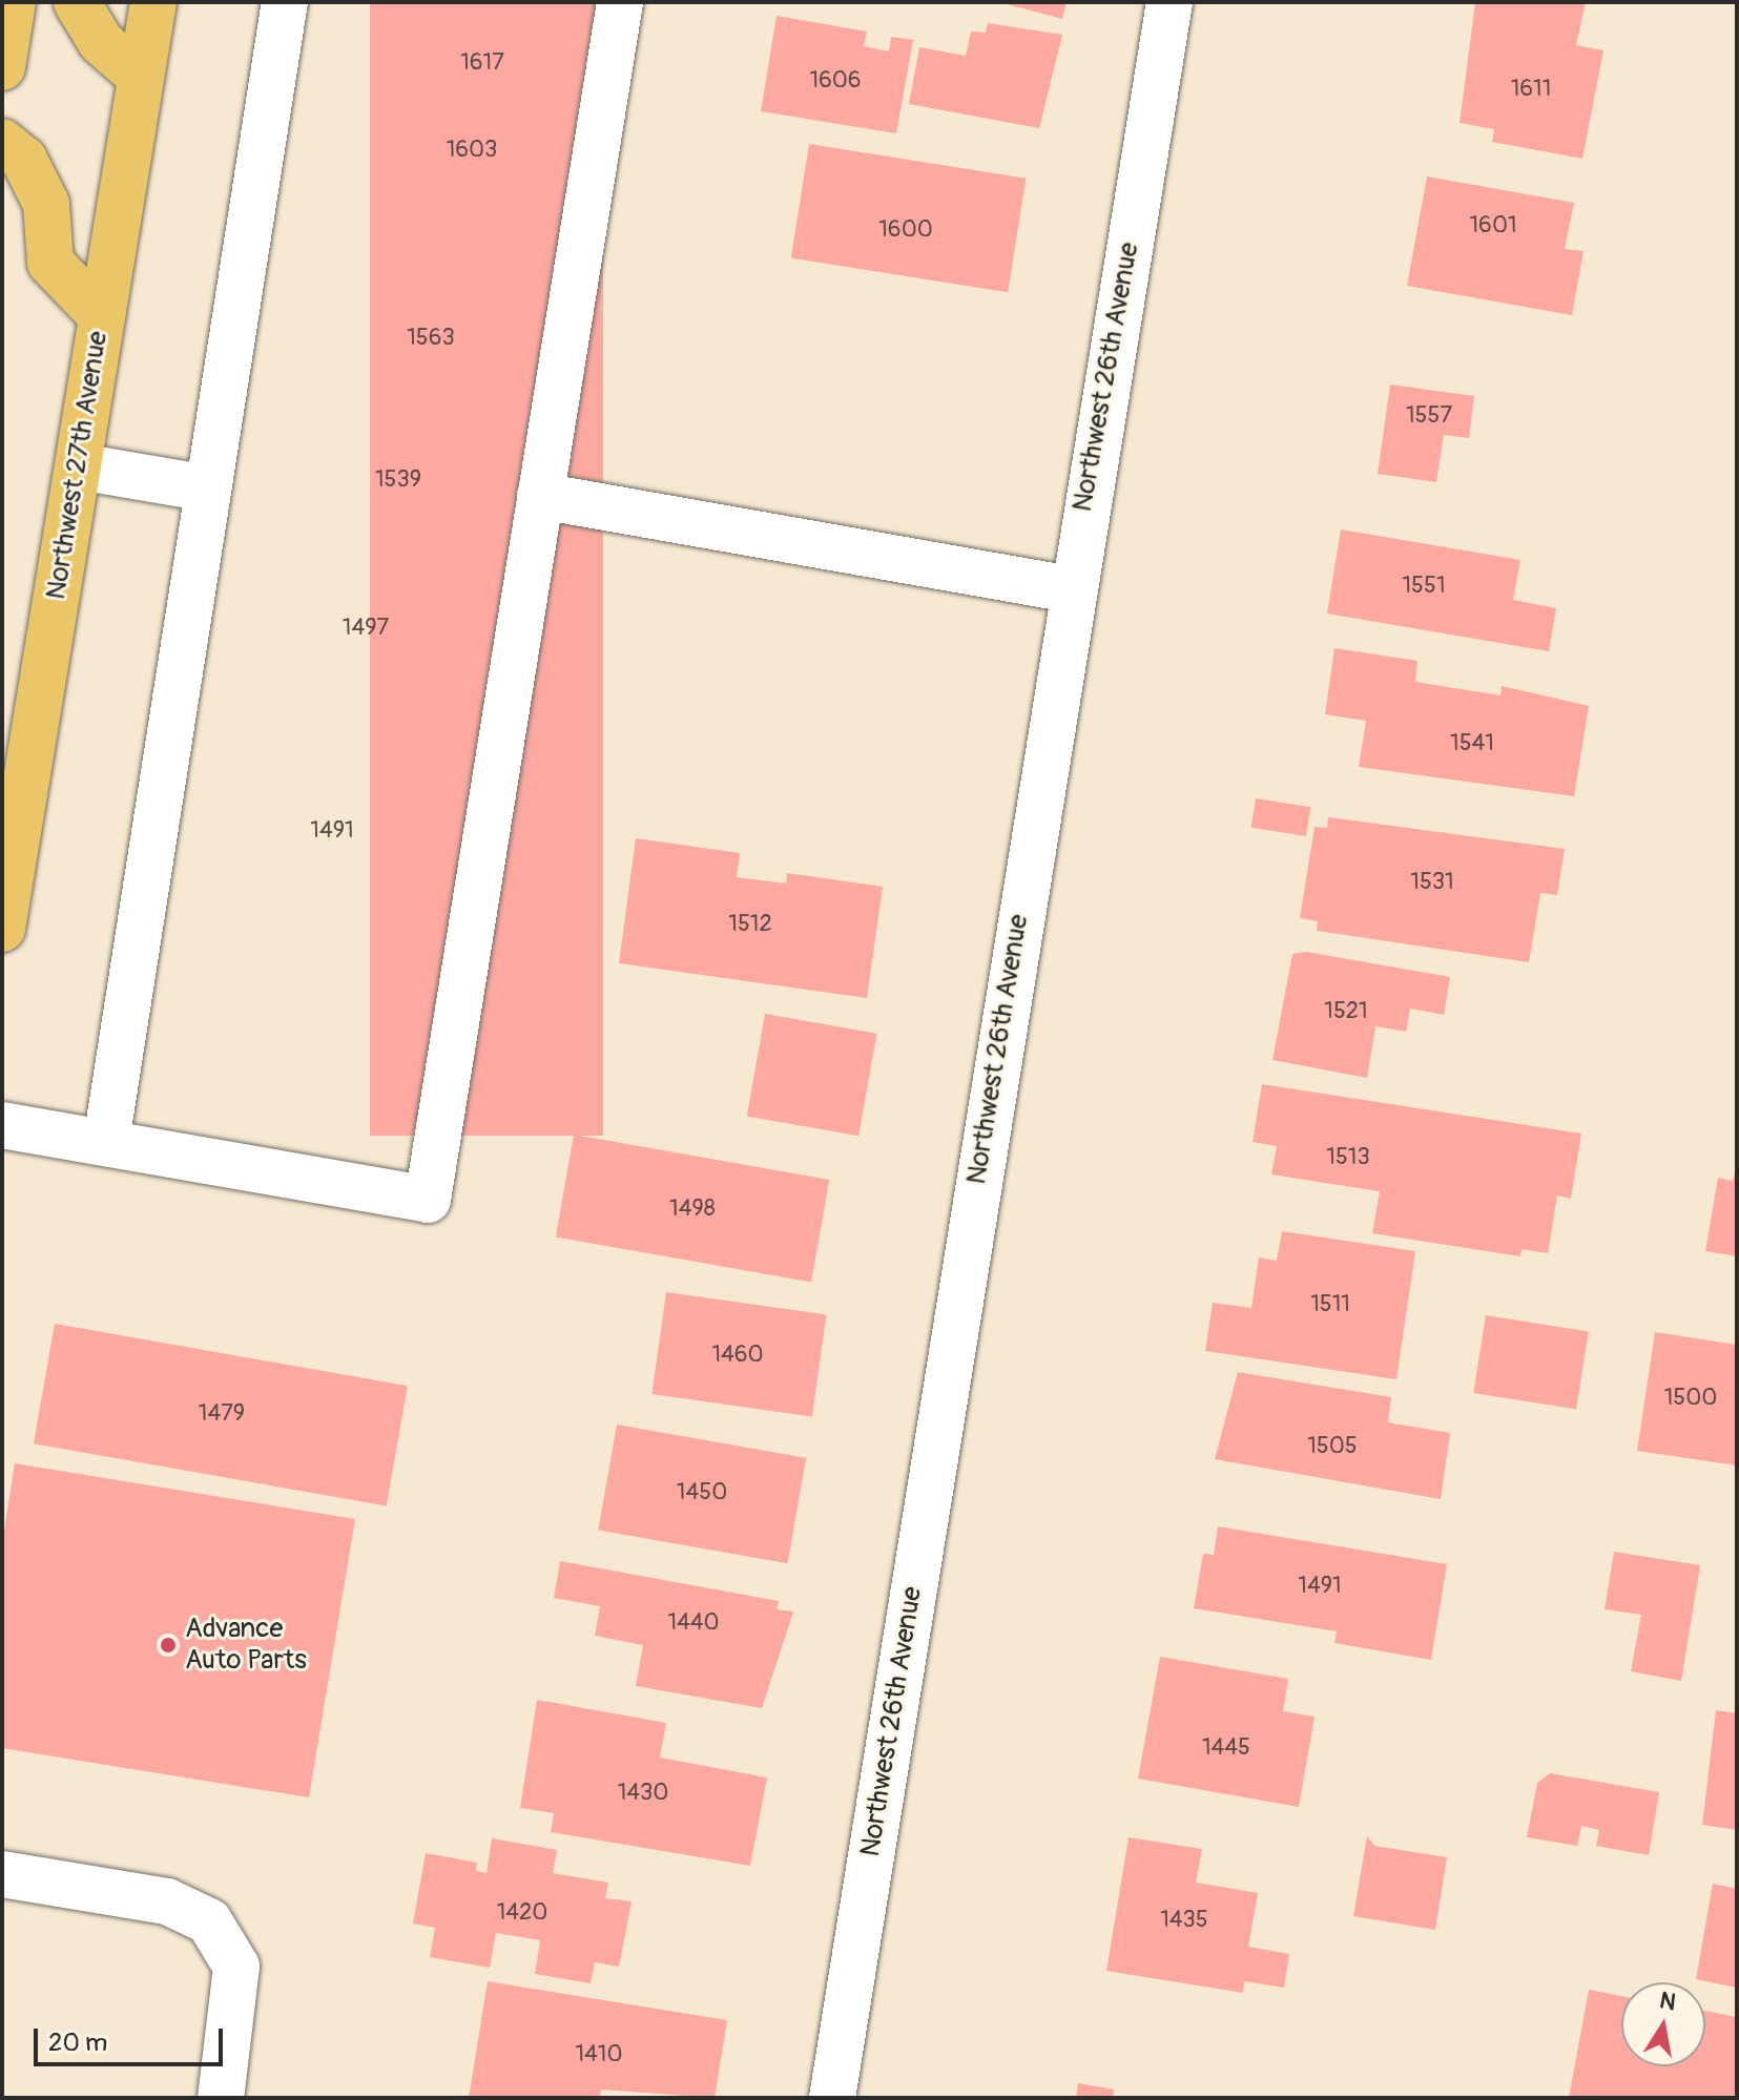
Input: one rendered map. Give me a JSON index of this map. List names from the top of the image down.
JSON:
{
  "streets": {
    "highway": ["Northwest 27th Avenue"],
    "street": ["Northwest 26th Avenue"]
  },
  "places": ["Advance Auto Parts"],
  "house_numbers": [
    "1617",
    "1606",
    "1611",
    "1603",
    "1601",
    "1600",
    "1563",
    "1557",
    "1539",
    "1551",
    "1497",
    "1541",
    "1491",
    "1531",
    "1512",
    "1521",
    "1513",
    "1498",
    "1511",
    "1460",
    "1500",
    "1479",
    "1505",
    "1450",
    "1491",
    "1440",
    "1445",
    "1430",
    "1420",
    "1435",
    "1410"
  ],
  "scale_bar": "20 m",
  "north": "top"
}
